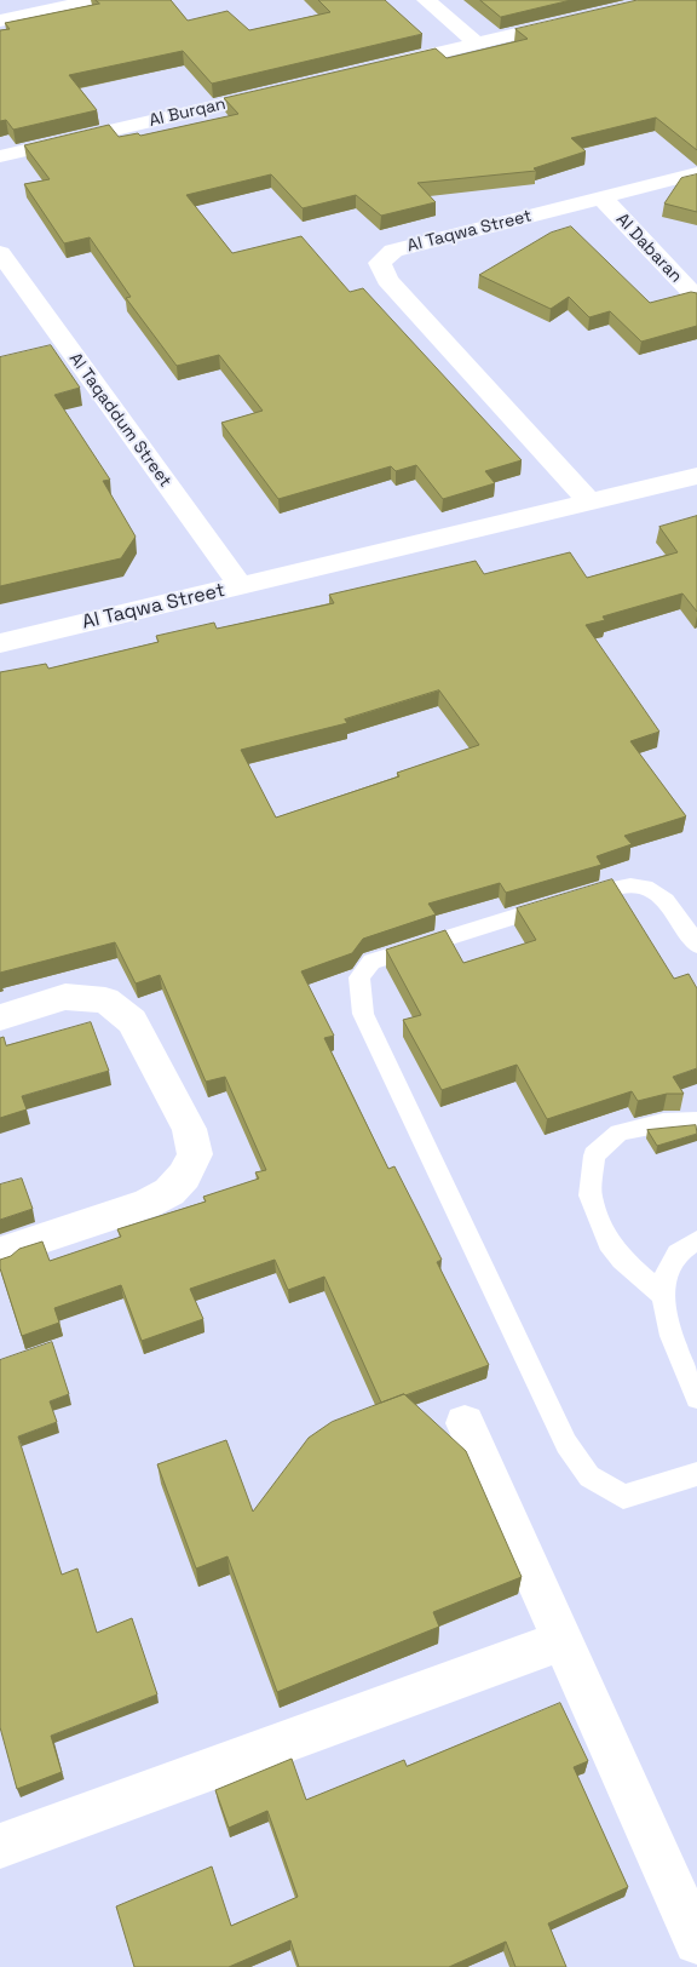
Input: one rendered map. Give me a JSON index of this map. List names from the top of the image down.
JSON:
{
  "streets": {
    "street": [
      "Al Burqan",
      "Al Taqwa Street",
      "Al Dabaran",
      "Al Taqaddum Street"
    ]
  },
  "crossings": [
    ["Al Taqwa Street", "Al Dabaran"],
    ["Al Taqwa Street", "Al Taqaddum Street"]
  ]
}
